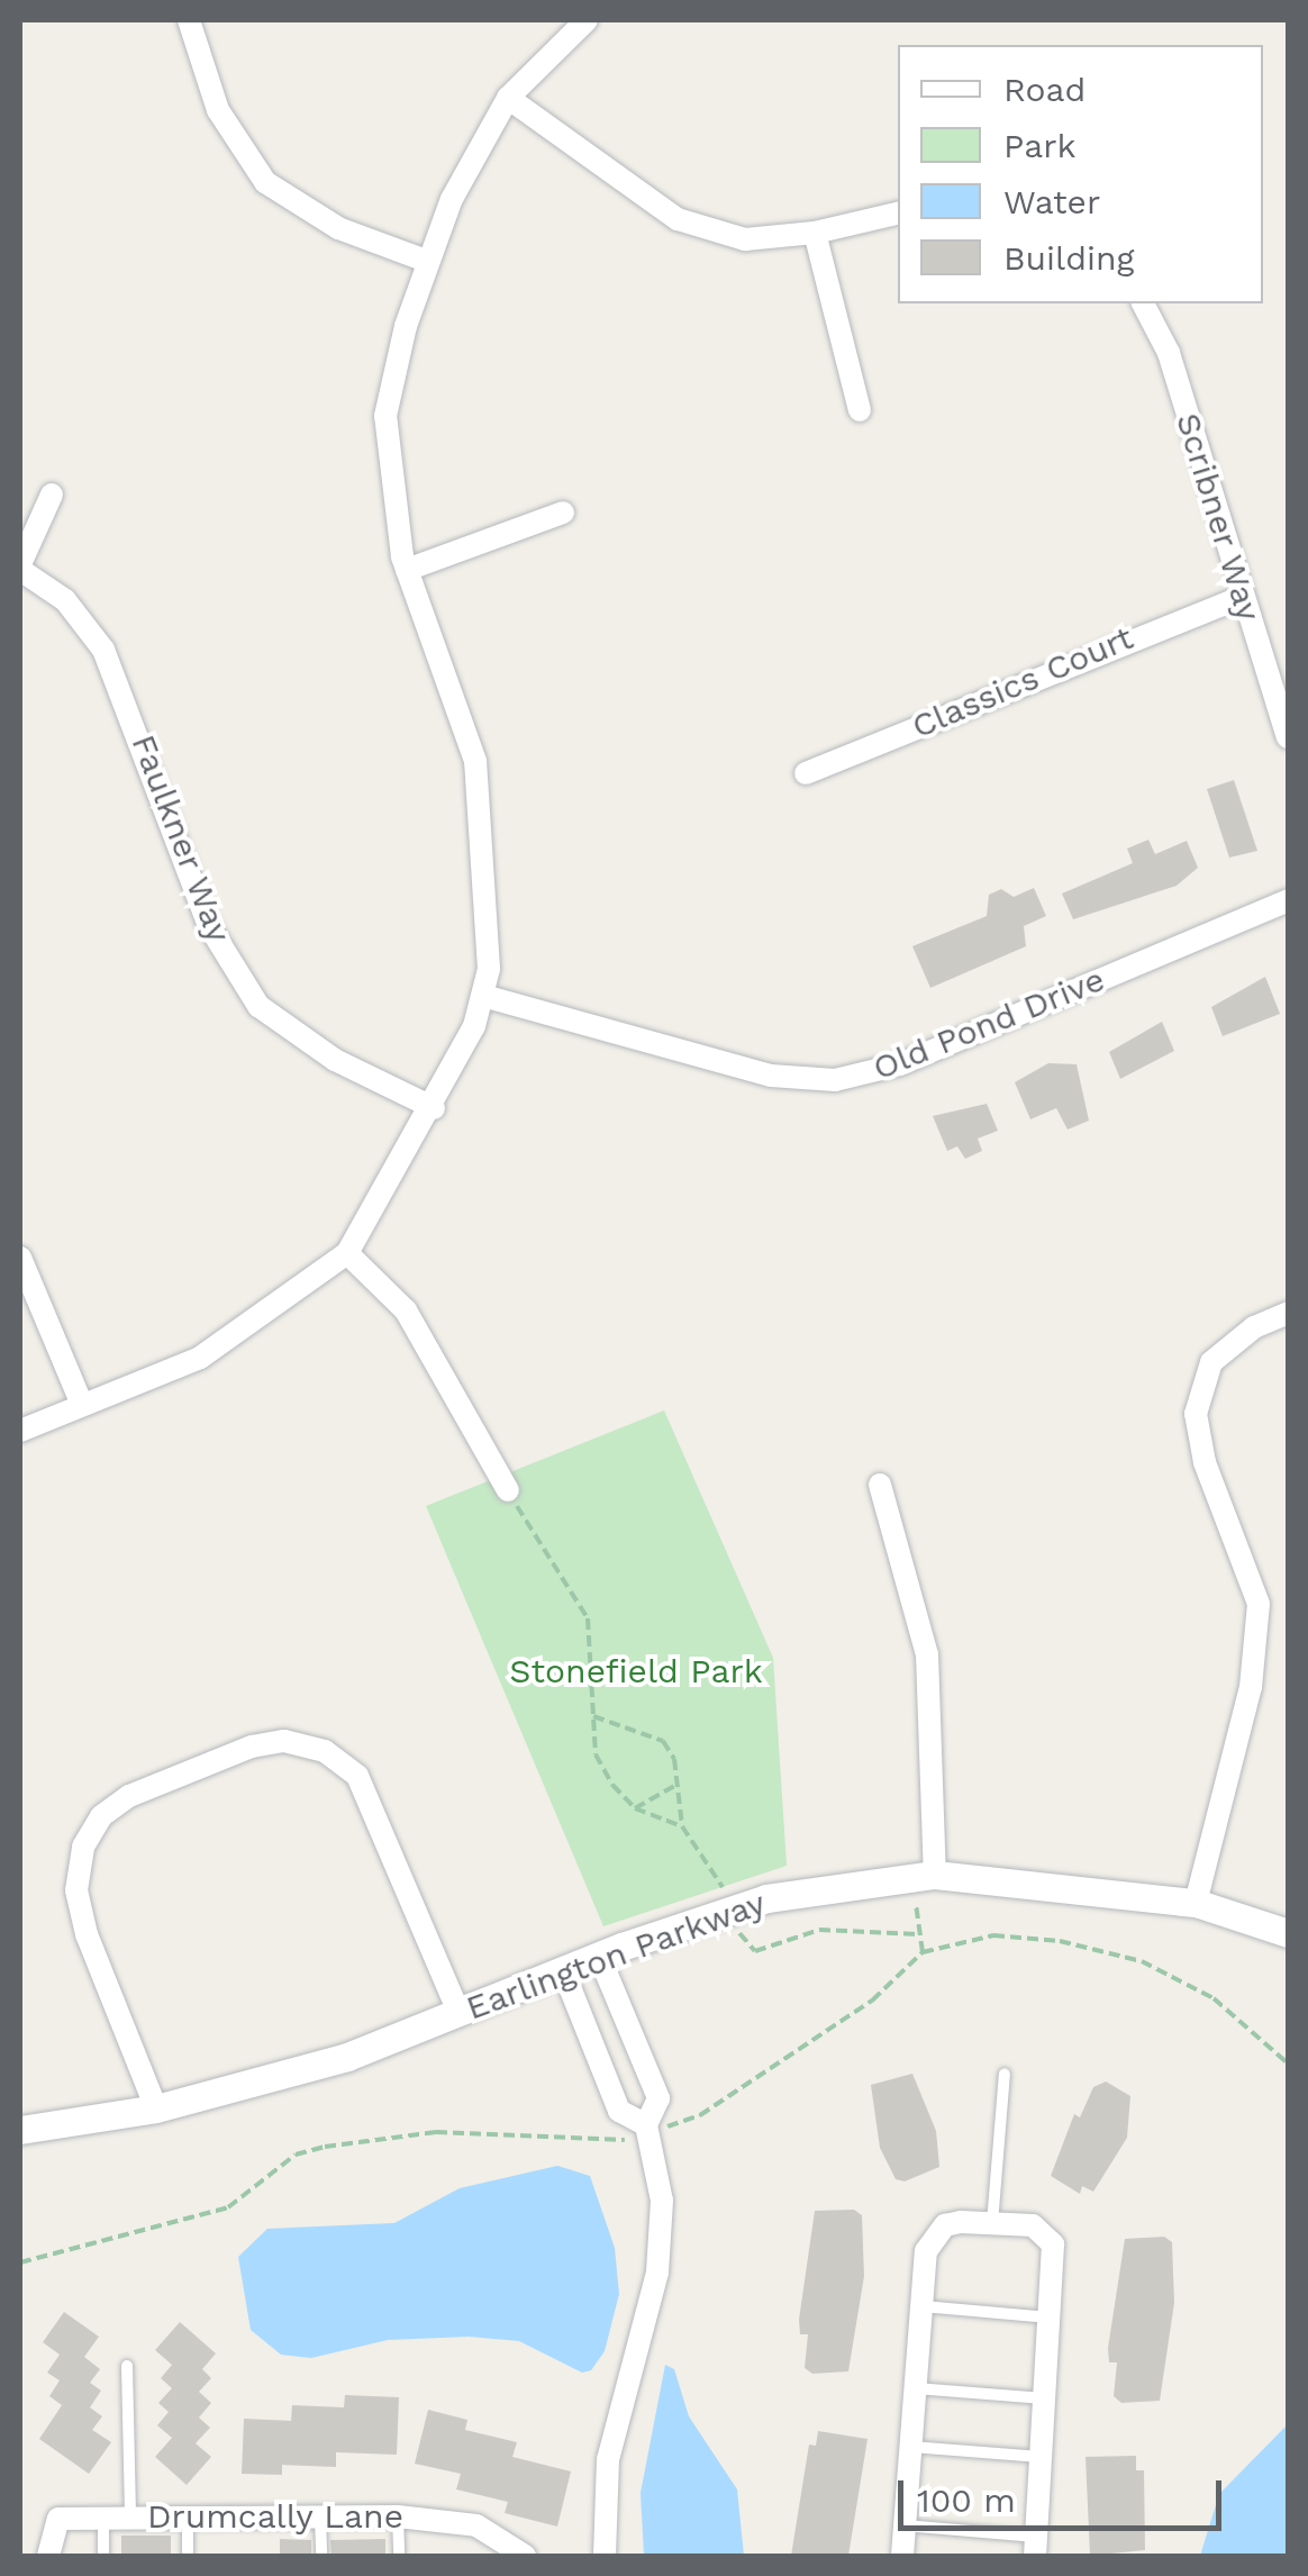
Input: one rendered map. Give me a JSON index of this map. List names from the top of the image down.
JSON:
{
  "streets": {
    "street": [
      "Scribner Way",
      "Classics Court",
      "Faulkner Way",
      "Old Pond Drive",
      "Earlington Parkway",
      "Drumcally Lane"
    ]
  },
  "crossings": [
    ["Scribner Way", "Classics Court"]
  ],
  "parks": ["Stonefield Park"],
  "legend": [
    "Road",
    "Park",
    "Water",
    "Building"
  ],
  "scale_bar": "100 m"
}
